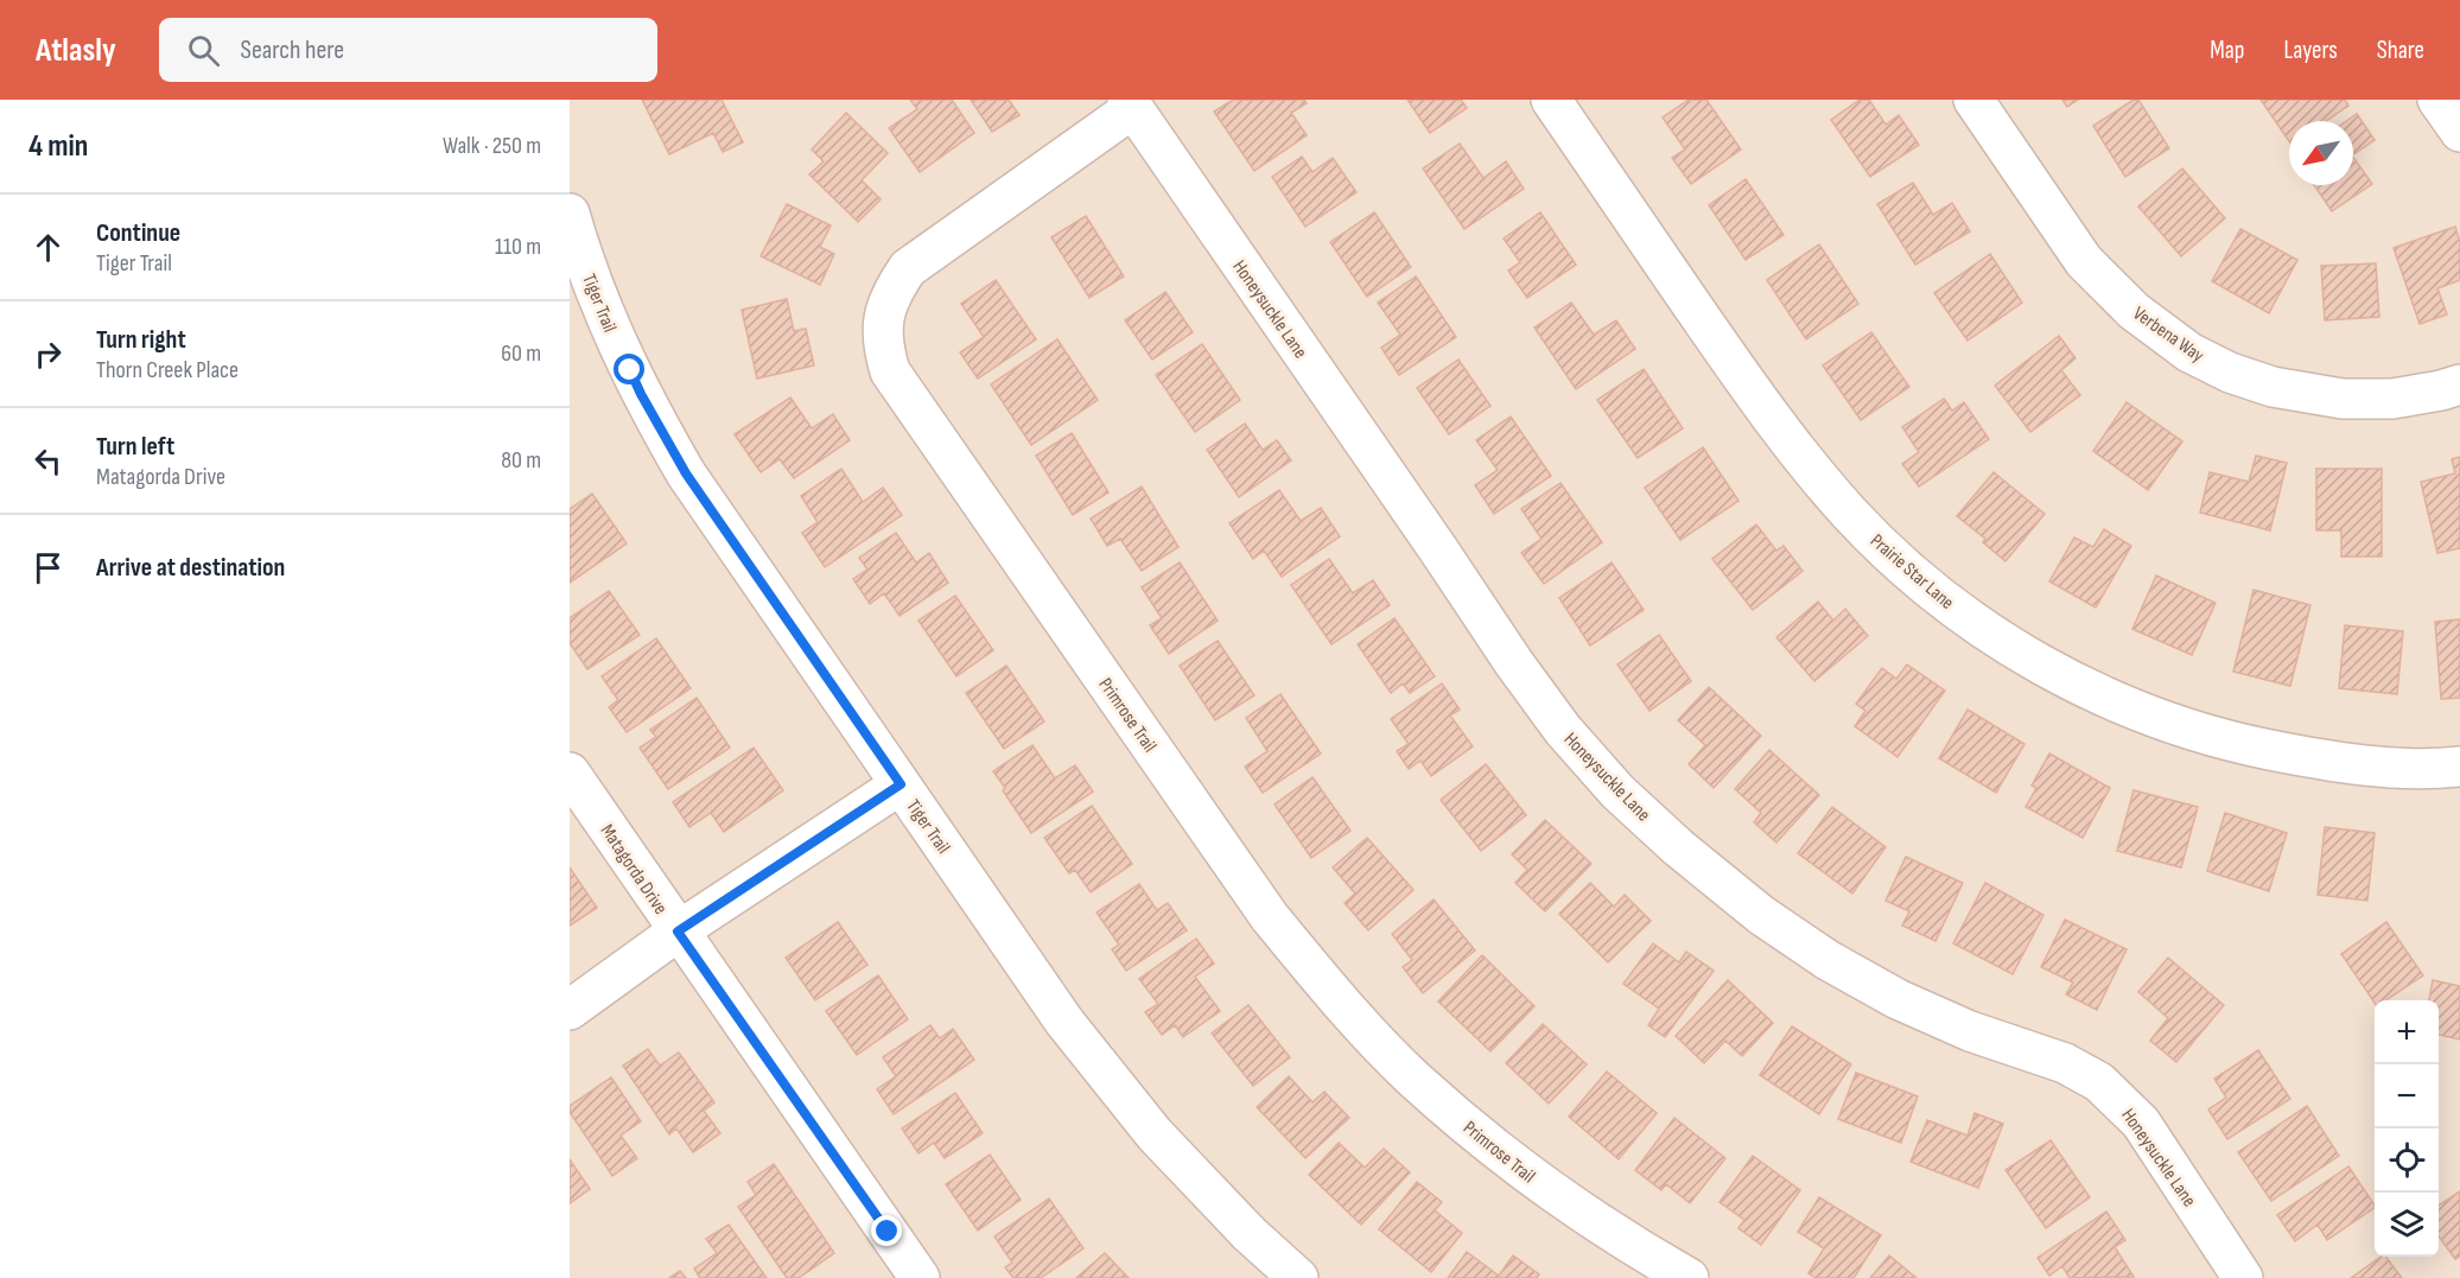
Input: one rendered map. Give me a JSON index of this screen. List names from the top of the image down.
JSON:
{
  "streets": {
    "street": [
      "Tiger Trail",
      "Honeysuckle Lane",
      "Verbena Way",
      "Prairie Star Lane",
      "Primrose Trail",
      "Matagorda Drive"
    ]
  },
  "crossings": [
    ["Honeysuckle Lane", "Primrose Trail"]
  ],
  "north": "bottom left",
  "page": {
    "header": "Atlasly",
    "search": "Search here",
    "nav": ["Map", "Layers", "Share"],
    "heading": ["4 min", "Walk · 250 m"],
    "list": [
      ["Continue", "Tiger Trail", "110 m"],
      ["Turn right", "Thorn Creek Place", "60 m"],
      ["Turn left", "Matagorda Drive", "80 m"],
      "Arrive at destination"
    ],
    "map_buttons": ["+", "−"]
  }
}
